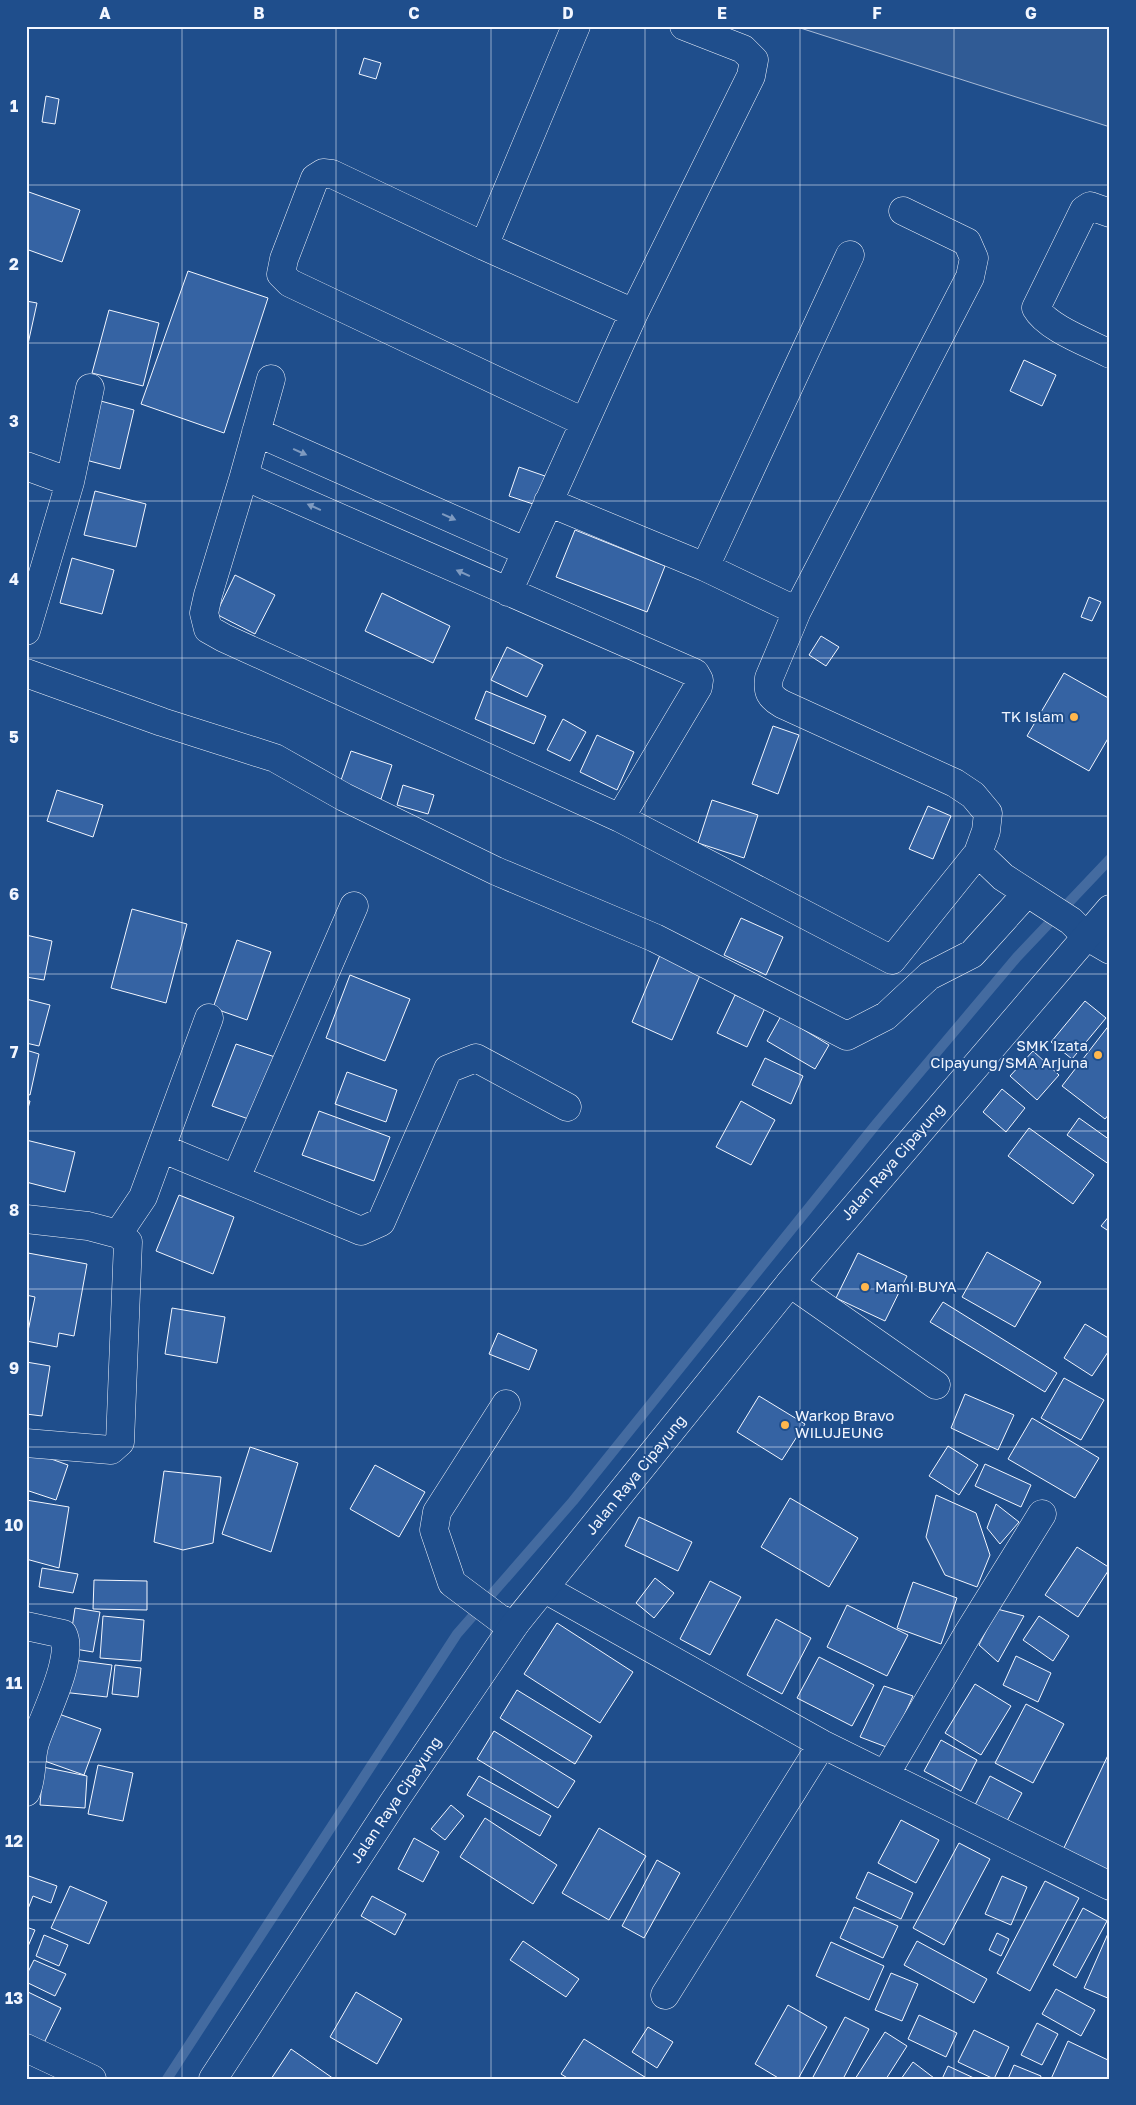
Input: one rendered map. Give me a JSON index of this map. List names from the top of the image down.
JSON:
{
  "streets": {
    "street": ["Jalan Raya Cipayung"]
  },
  "places": [
    "TK Islam",
    "SMK Izata Cipayung/SMA Arjuna",
    "Mami BUYA",
    "Warkop Bravo WILUJEUNG"
  ],
  "grid": {
    "columns": [
      "A",
      "B",
      "C",
      "D",
      "E",
      "F",
      "G"
    ],
    "rows": [
      "1",
      "2",
      "3",
      "4",
      "5",
      "6",
      "7",
      "8",
      "9",
      "10",
      "11",
      "12",
      "13"
    ]
  }
}
